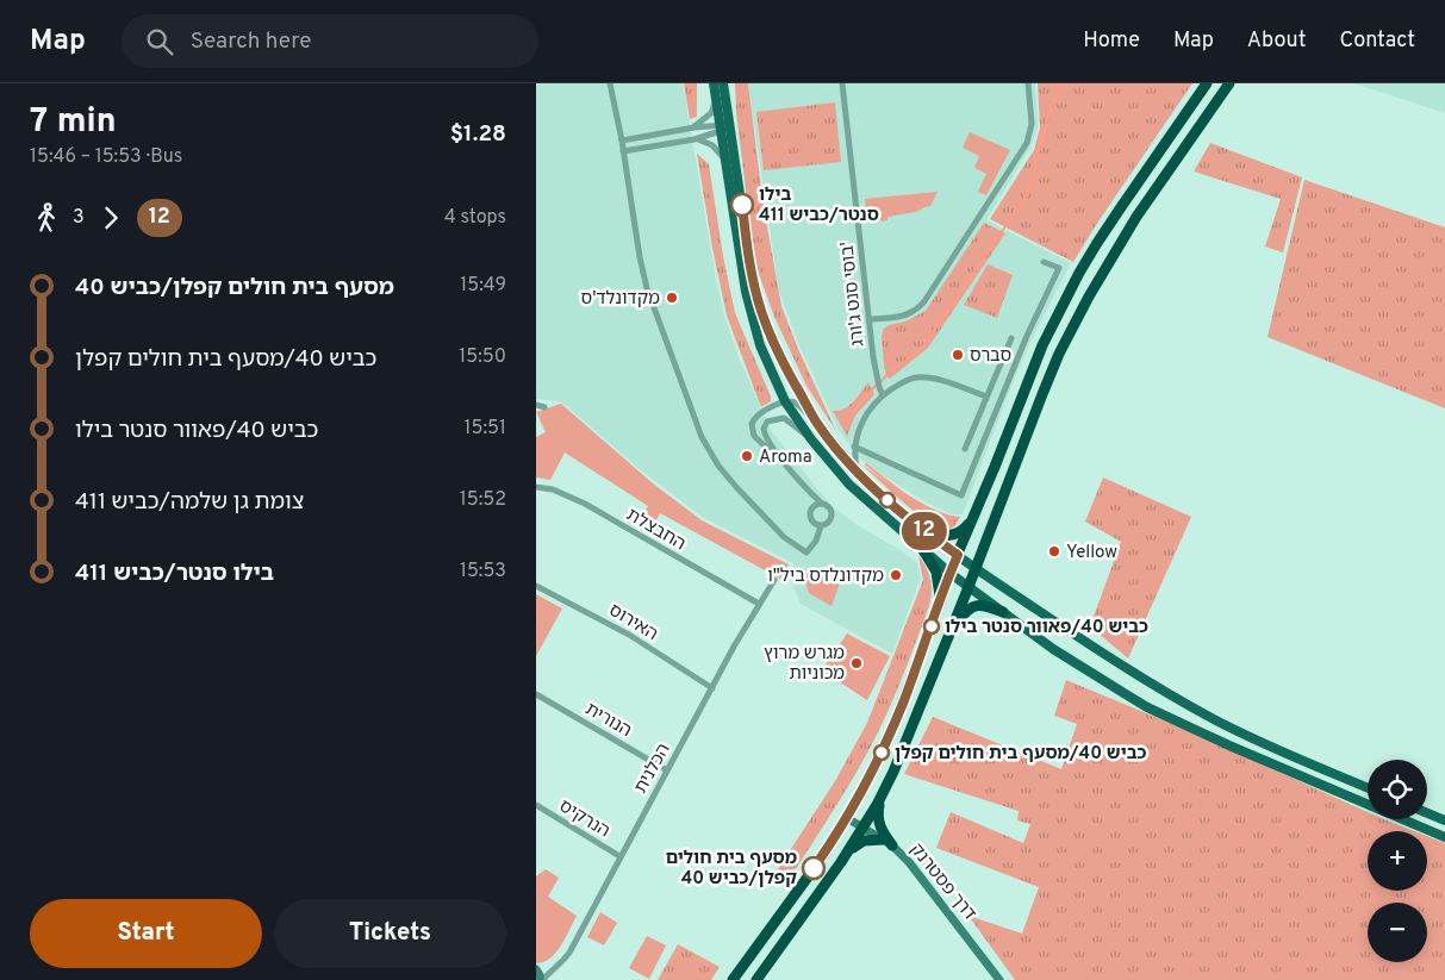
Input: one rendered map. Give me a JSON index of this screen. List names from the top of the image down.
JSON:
{
  "streets": {
    "street": [
      "בוסי סנט ג'ורג'",
      "החבצלת",
      "האירוס",
      "הנורית",
      "הכלנית",
      "הנרקיס",
      "דרך פסטרנק"
    ]
  },
  "crossings": [
    ["החבצלת", "הכלנית"],
    ["האירוס", "הכלנית"],
    ["הנורית", "הכלנית"],
    ["הכלנית", "הנרקיס"]
  ],
  "places": [
    "בילו סנטר/כביש 411",
    "מקדונלד'ס",
    "סברס",
    "Aroma",
    "Yellow",
    "מקדונלדס ביל\"ו",
    "כביש 40/פאוור סנטר בילו",
    "מגרש מרוץ מכוניות",
    "כביש 40/מסעף בית חולים קפלן",
    "מסעף בית חולים קפלן/כביש 40"
  ],
  "lines": ["bus line 12"],
  "page": {
    "header": "Map",
    "search": "Search here",
    "nav": [
      "Home",
      "Map",
      "About",
      "Contact"
    ],
    "heading": ["7 min", "15:46 – 15:53 · Bus", "$1.28"],
    "on_map": "12",
    "legs": ["3", "12", "4 stops"],
    "list": [
      {
        "name": "מסעף בית חולים קפלן/כביש 40",
        "value": "15:49"
      },
      {
        "name": "כביש 40/מסעף בית חולים קפלן",
        "value": "15:50"
      },
      {
        "name": "כביש 40/פאוור סנטר בילו",
        "value": "15:51"
      },
      {
        "name": "צומת גן שלמה/כביש 411",
        "value": "15:52"
      },
      {
        "name": "בילו סנטר/כביש 411",
        "value": "15:53"
      }
    ],
    "map_buttons": ["+", "−"],
    "buttons": ["Start", "Tickets"]
  }
}
